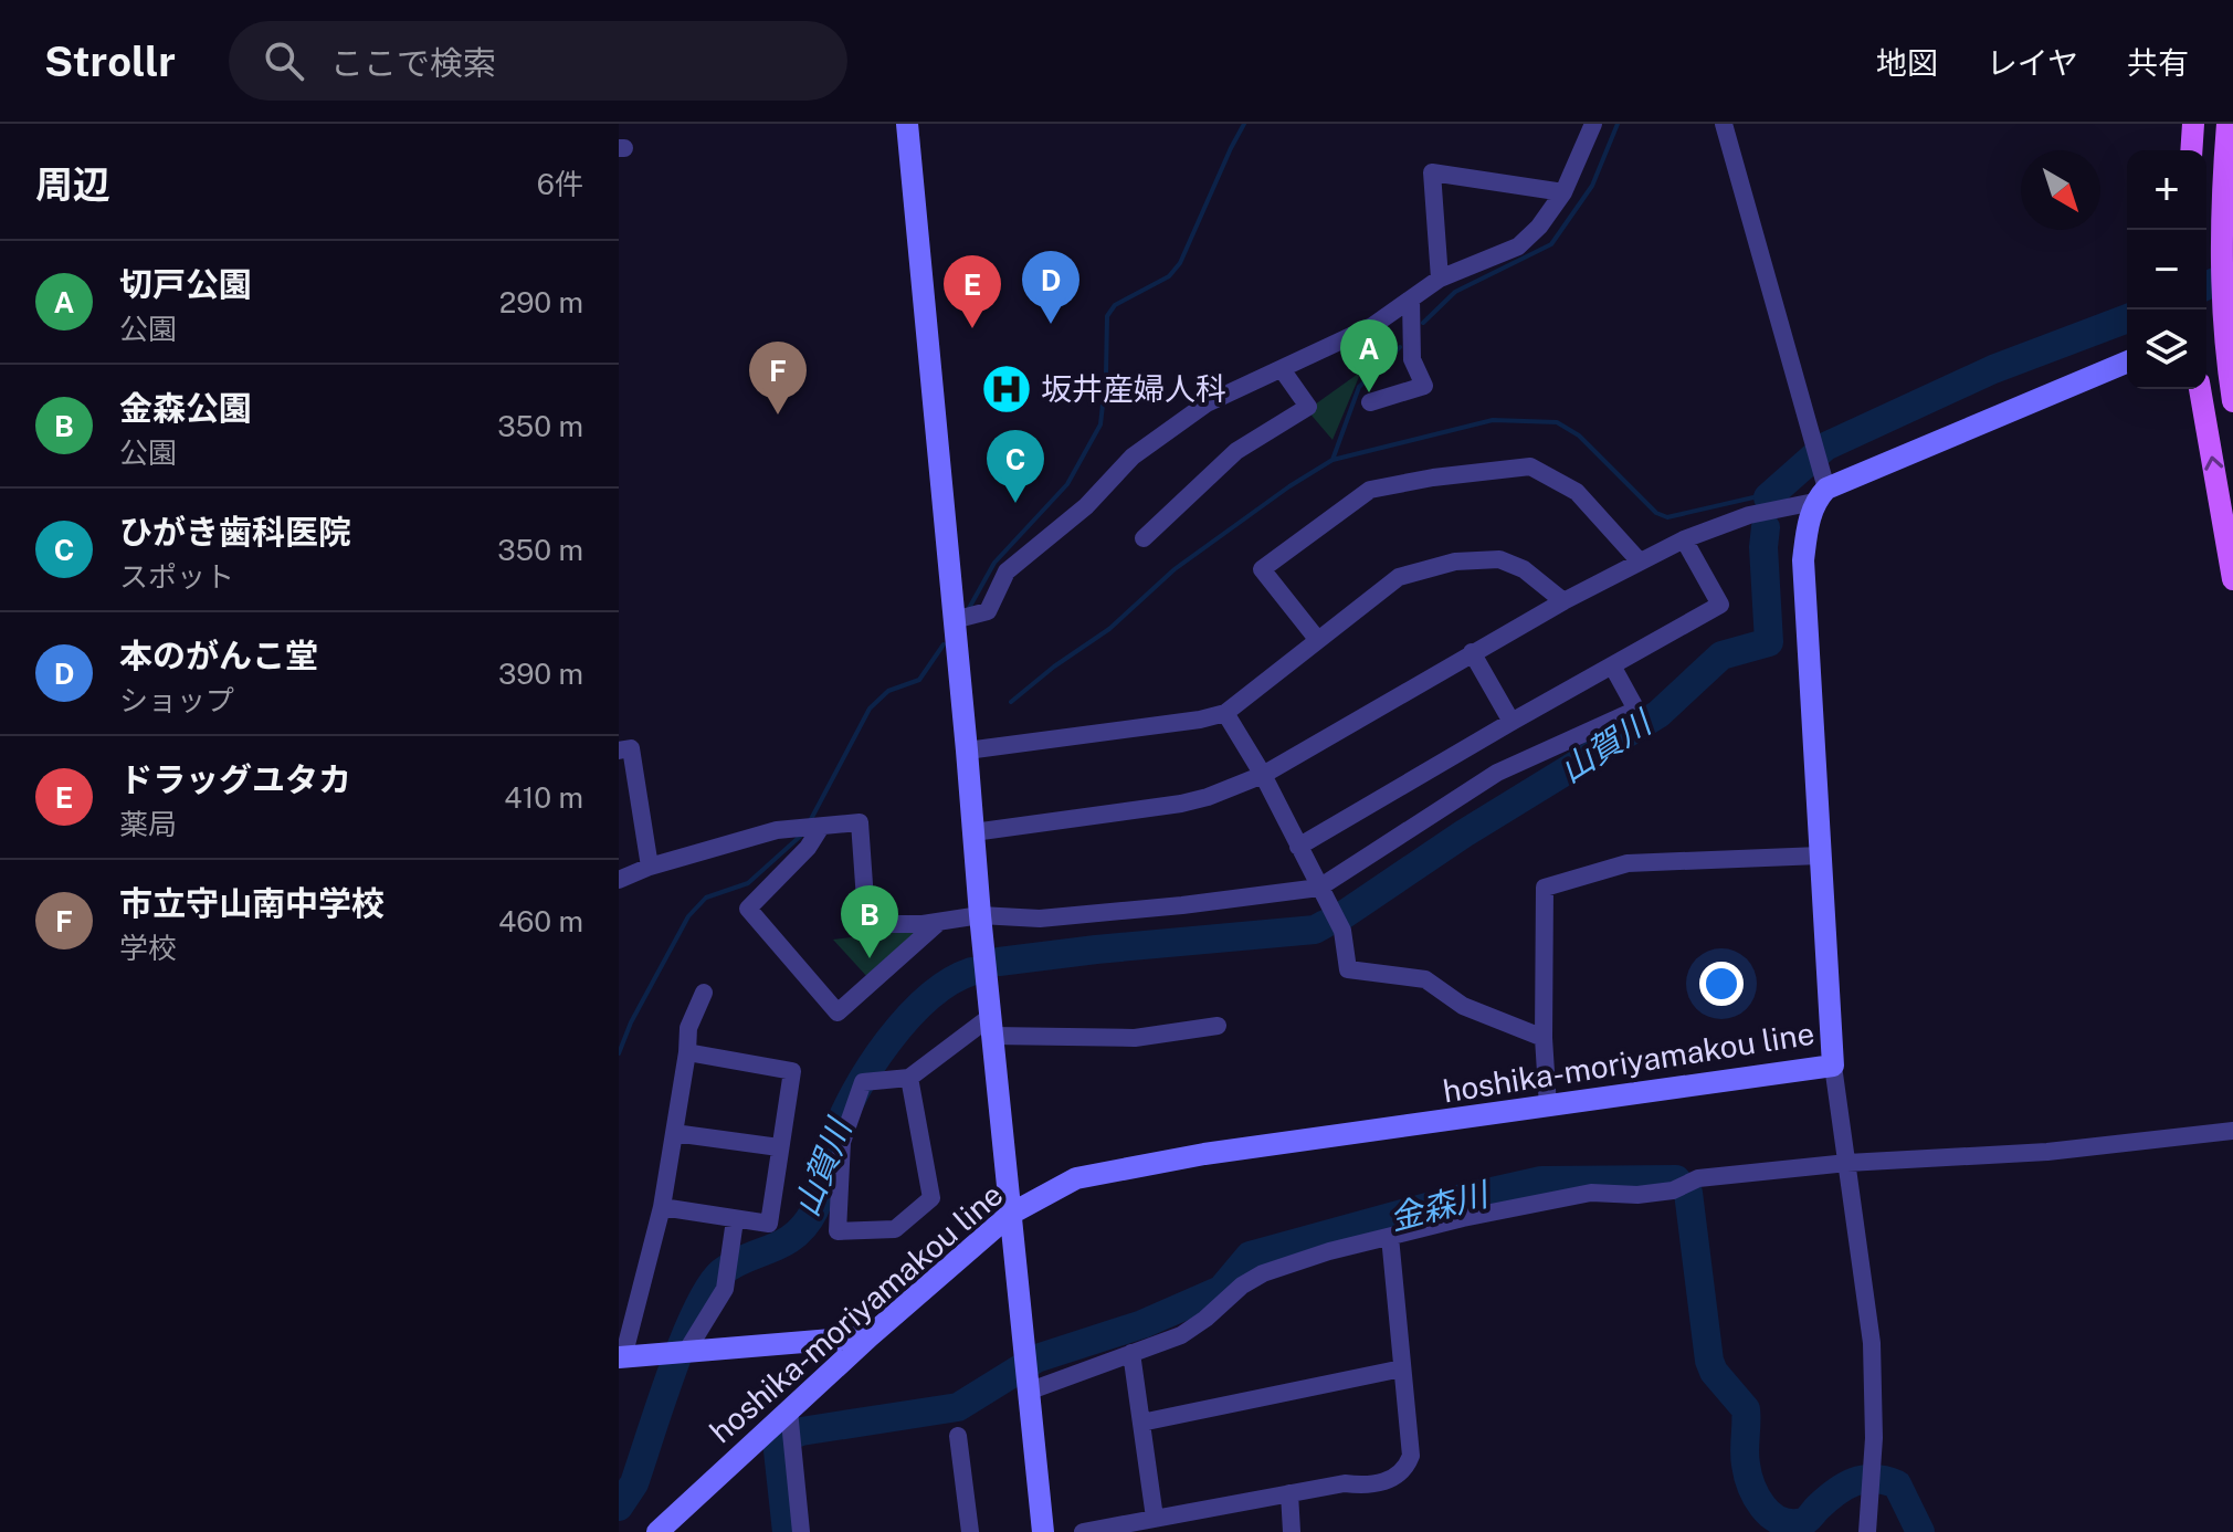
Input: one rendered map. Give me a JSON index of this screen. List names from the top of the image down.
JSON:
{
  "streets": {
    "main road": ["hoshika-moriyamakou line"]
  },
  "water": ["山賀川", "金森川"],
  "places": {
    "hospital": ["坂井産婦人科"]
  },
  "north": "bottom right",
  "page": {
    "header": "Strollr",
    "search": "ここで検索",
    "nav": ["地図", "レイヤ", "共有"],
    "heading": ["周辺", "6件"],
    "map_buttons": ["+", "−"],
    "list": [
      {
        "mark": "A",
        "name": "切戸公園",
        "note": "公園",
        "value": "290 m"
      },
      {
        "mark": "B",
        "name": "金森公園",
        "note": "公園",
        "value": "350 m"
      },
      {
        "mark": "C",
        "name": "ひがき歯科医院",
        "note": "スポット",
        "value": "350 m"
      },
      {
        "mark": "D",
        "name": "本のがんこ堂",
        "note": "ショップ",
        "value": "390 m"
      },
      {
        "mark": "E",
        "name": "ドラッグユタカ",
        "note": "薬局",
        "value": "410 m"
      },
      {
        "mark": "F",
        "name": "市立守山南中学校",
        "note": "学校",
        "value": "460 m"
      }
    ],
    "pins": [
      "D",
      "E",
      "A",
      "F",
      "C",
      "B"
    ]
  }
}
